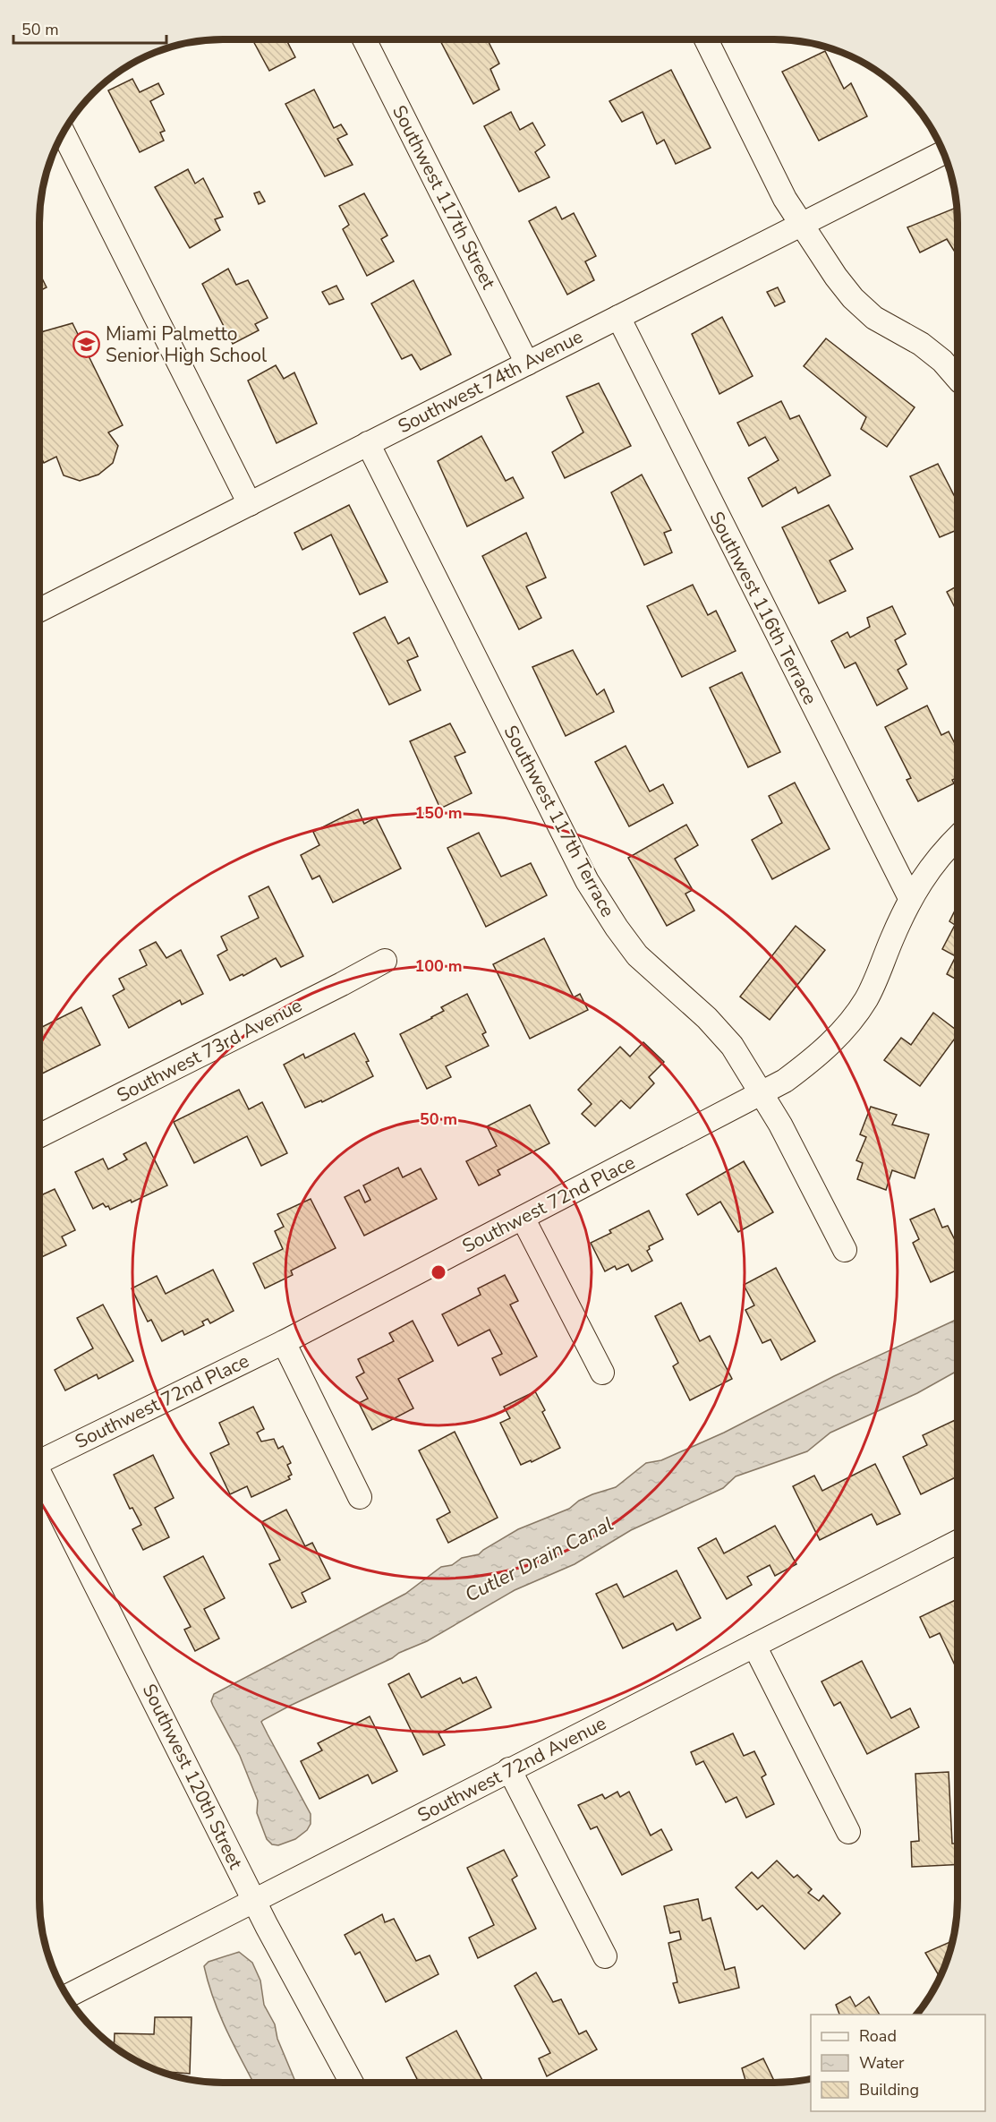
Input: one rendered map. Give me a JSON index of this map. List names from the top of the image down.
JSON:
{
  "streets": {
    "street": [
      "Southwest 117th Street",
      "Southwest 74th Avenue",
      "Southwest 116th Terrace",
      "Southwest 117th Terrace",
      "Southwest 73rd Avenue",
      "Southwest 72nd Place",
      "Southwest 72nd Avenue",
      "Southwest 120th Street"
    ]
  },
  "crossings": [
    ["Southwest 117th Street", "Southwest 74th Avenue"],
    ["Southwest 74th Avenue", "Southwest 116th Terrace"],
    ["Southwest 74th Avenue", "Southwest 117th Terrace"],
    ["Southwest 116th Terrace", "Southwest 72nd Place"],
    ["Southwest 117th Terrace", "Southwest 72nd Place"],
    ["Southwest 72nd Avenue", "Southwest 120th Street"]
  ],
  "water": ["Cutler Drain Canal"],
  "places": {
    "school or university": ["Miami Palmetto Senior High School"]
  },
  "legend": ["Road", "Water", "Building"],
  "scale_bar": "50 m",
  "rings": ["150 m", "100 m", "50 m"]
}
